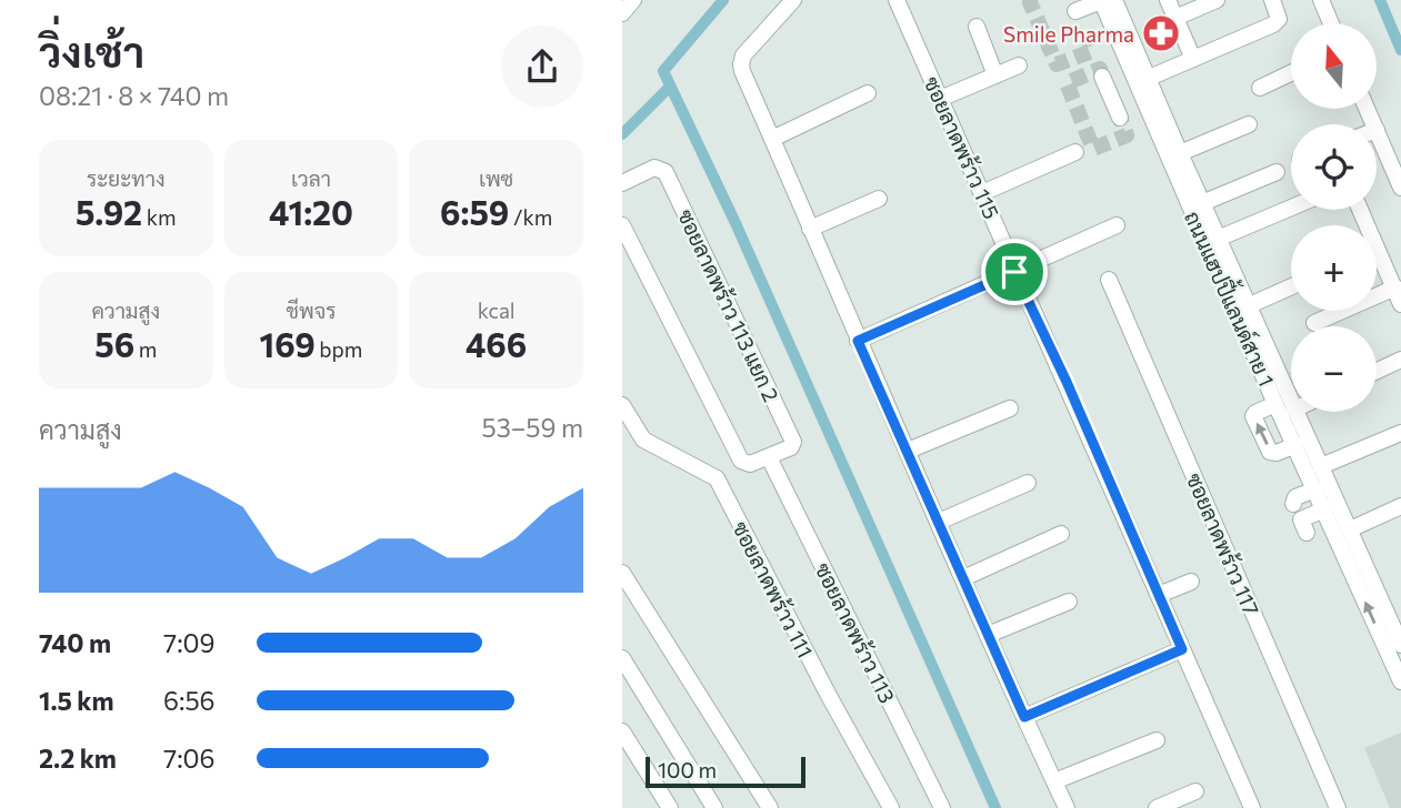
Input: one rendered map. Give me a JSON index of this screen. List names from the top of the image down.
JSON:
{
  "streets": {
    "street": [
      "ซอยลาดพร้าว 115",
      "ถนนแฮปปี้แลนด์สาย 1",
      "ซอยลาดพร้าว 113 แยก 2",
      "ซอยลาดพร้าว 117",
      "ซอยลาดพร้าว 111",
      "ซอยลาดพร้าว 113"
    ]
  },
  "crossings": [
    ["ซอยลาดพร้าว 113 แยก 2", "ซอยลาดพร้าว 113"]
  ],
  "places": {
    "pharmacy": ["Smile Pharma"]
  },
  "scale_bar": "100 m",
  "north": "top",
  "page": {
    "heading": ["วิ่งเช้า", "08:21 · 8 × 740 m"],
    "map_buttons": ["+", "−"],
    "stats": [
      ["ระยะทาง", "5.92 km"],
      ["เวลา", "41:20"],
      ["เพซ", "6:59 /km"],
      ["ความสูง", "56 m"],
      ["ชีพจร", "169 bpm"],
      ["kcal", "466"]
    ],
    "chart": ["ความสูง", "53–59 m"],
    "list": [
      {
        "name": "740 m",
        "note": "7:09"
      },
      {
        "name": "1.5 km",
        "note": "6:56"
      },
      {
        "name": "2.2 km",
        "note": "7:06"
      }
    ],
    "scale": "100 m"
  }
}
